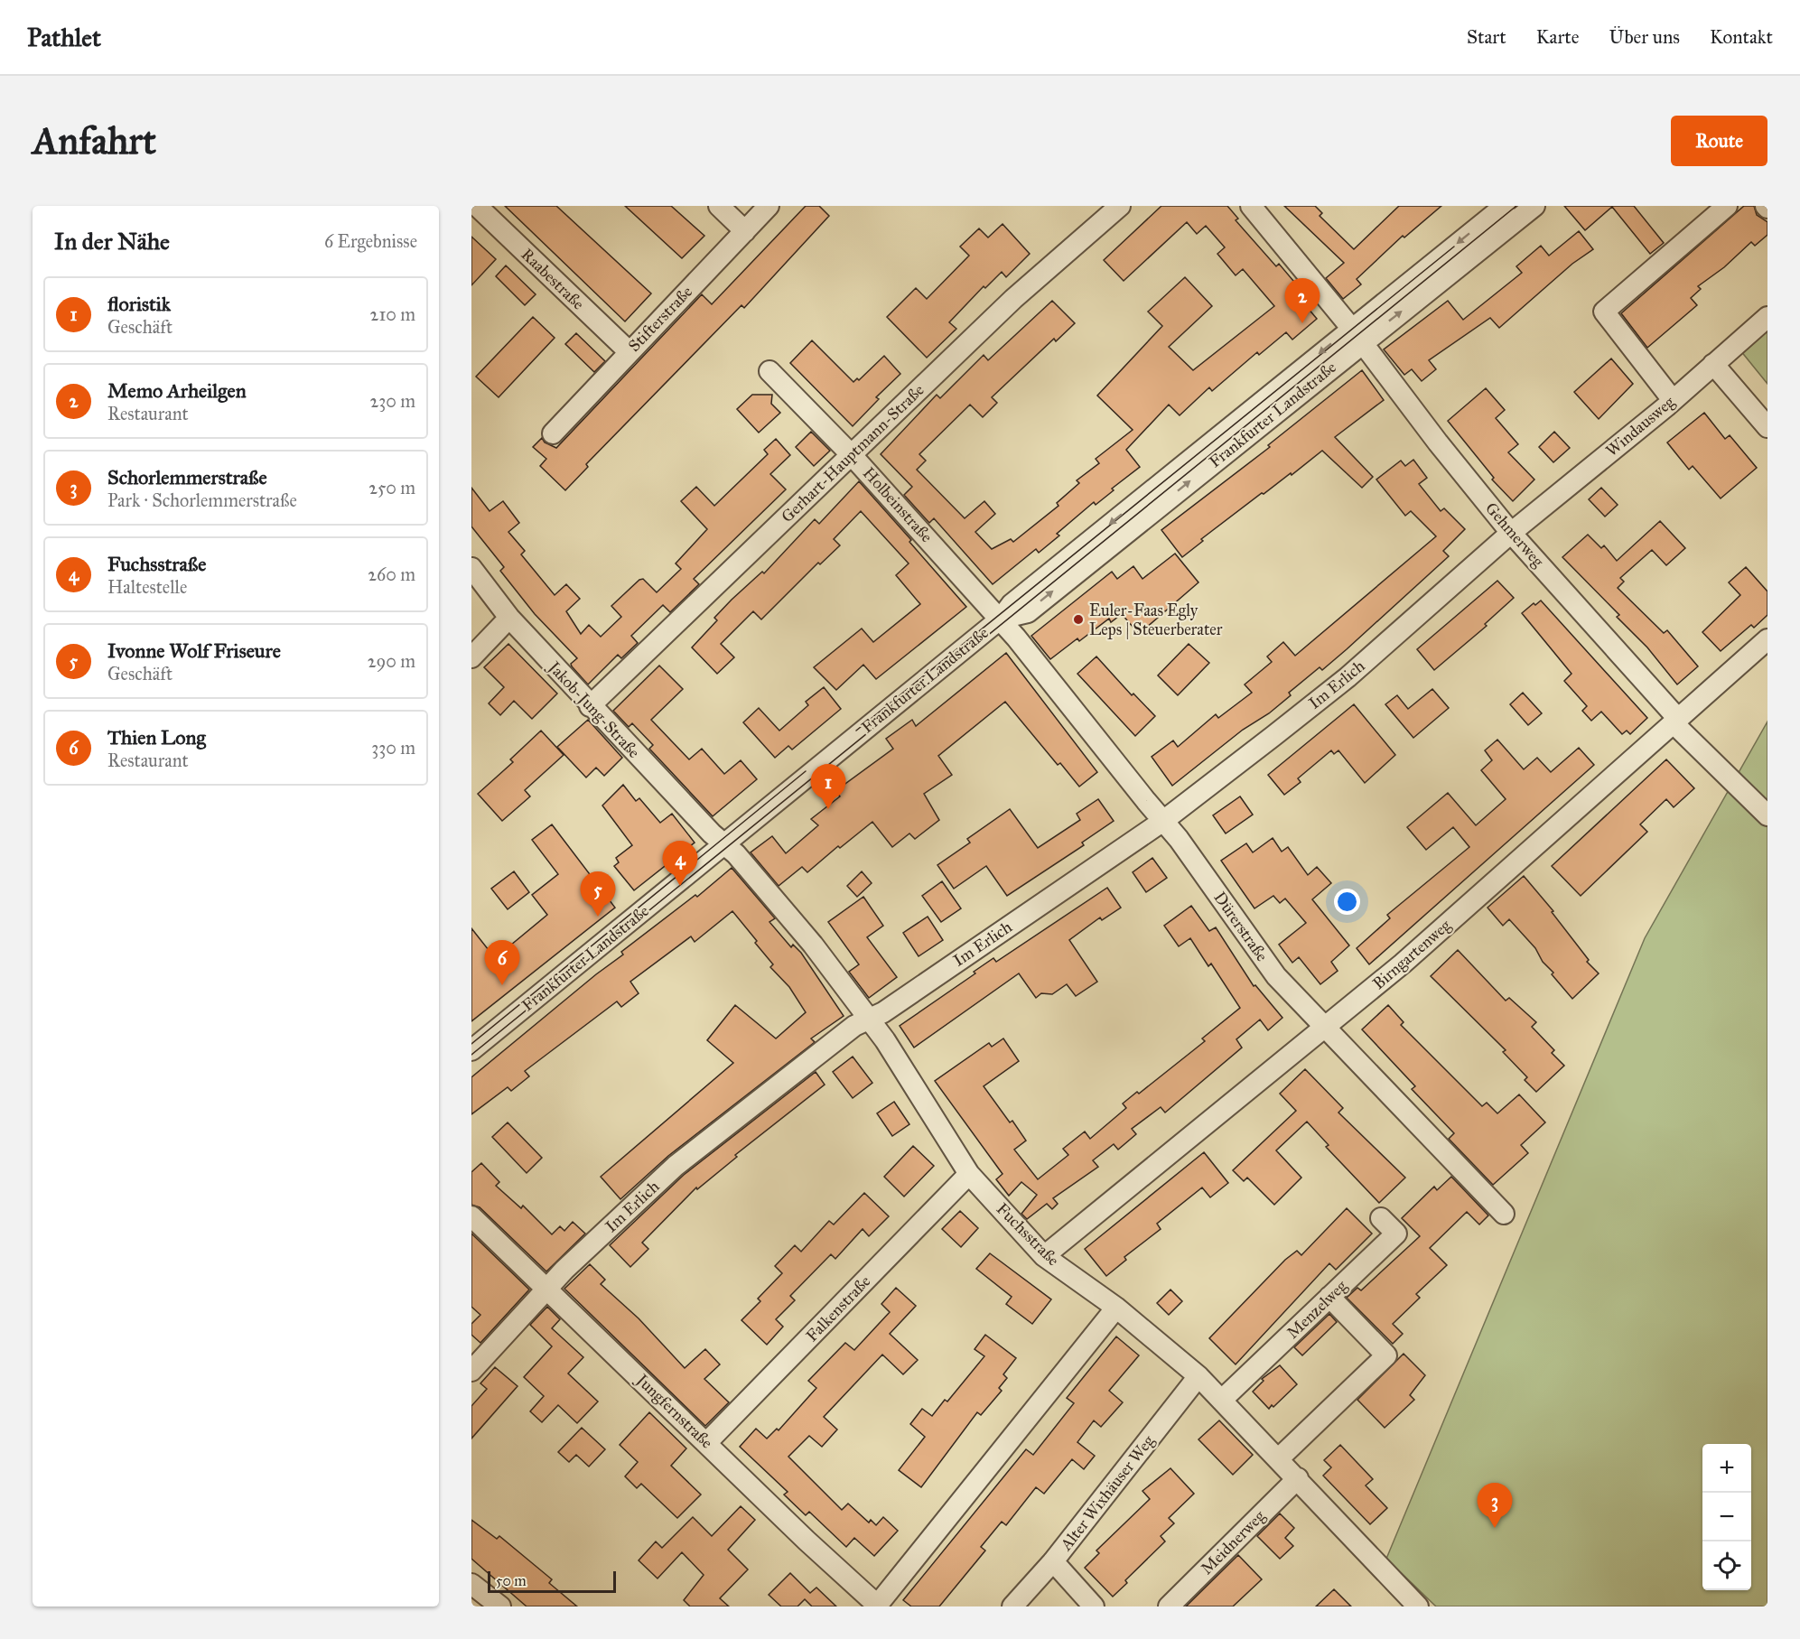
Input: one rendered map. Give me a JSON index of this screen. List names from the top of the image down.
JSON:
{
  "streets": {
    "street": [
      "Raabestraße",
      "Stifterstraße",
      "Frankfurter Landstraße",
      "Windausweg",
      "Gerhart-Hauptmann-Straße",
      "Holbeinstraße",
      "Gehmerweg",
      "Im Erlich",
      "Jakob-Jung-Straße",
      "Dürerstraße",
      "Birngartenweg",
      "Fuchsstraße",
      "Falkenstraße",
      "Menzelweg",
      "Jungfernstraße",
      "Alter Wixhäuser Weg",
      "Meidnerweg"
    ]
  },
  "crossings": [
    ["Raabestraße", "Stifterstraße"],
    ["Frankfurter Landstraße", "Holbeinstraße"],
    ["Frankfurter Landstraße", "Gehmerweg"],
    ["Frankfurter Landstraße", "Jakob-Jung-Straße"],
    ["Frankfurter Landstraße", "Dürerstraße"],
    ["Frankfurter Landstraße", "Fuchsstraße"],
    ["Windausweg", "Gehmerweg"],
    ["Windausweg", "Im Erlich"],
    ["Gerhart-Hauptmann-Straße", "Holbeinstraße"],
    ["Gerhart-Hauptmann-Straße", "Jakob-Jung-Straße"],
    ["Holbeinstraße", "Dürerstraße"],
    ["Gehmerweg", "Im Erlich"],
    ["Gehmerweg", "Birngartenweg"],
    ["Im Erlich", "Dürerstraße"],
    ["Im Erlich", "Fuchsstraße"],
    ["Im Erlich", "Jungfernstraße"],
    ["Jakob-Jung-Straße", "Fuchsstraße"],
    ["Dürerstraße", "Birngartenweg"],
    ["Birngartenweg", "Fuchsstraße"],
    ["Fuchsstraße", "Falkenstraße"],
    ["Fuchsstraße", "Menzelweg"],
    ["Fuchsstraße", "Alter Wixhäuser Weg"],
    ["Fuchsstraße", "Meidnerweg"],
    ["Falkenstraße", "Jungfernstraße"]
  ],
  "places": ["Euler-Faas Egly Leps | Steuerberater"],
  "scale_bar": "50 m",
  "page": {
    "header": "Pathlet",
    "nav": [
      "Start",
      "Karte",
      "Über uns",
      "Kontakt"
    ],
    "buttons": "Route",
    "title": "Anfahrt",
    "heading": ["In der Nähe", "6 Ergebnisse"],
    "list": [
      {
        "mark": "1",
        "name": "floristik",
        "note": "Geschäft",
        "value": "210 m"
      },
      {
        "mark": "2",
        "name": "Memo Arheilgen",
        "note": "Restaurant",
        "value": "230 m"
      },
      {
        "mark": "3",
        "name": "Schorlemmerstraße",
        "note": "Park · Schorlemmerstraße",
        "value": "250 m"
      },
      {
        "mark": "4",
        "name": "Fuchsstraße",
        "note": "Haltestelle",
        "value": "260 m"
      },
      {
        "mark": "5",
        "name": "Ivonne Wolf Friseure",
        "note": "Geschäft",
        "value": "290 m"
      },
      {
        "mark": "6",
        "name": "Thien Long",
        "note": "Restaurant",
        "value": "330 m"
      }
    ],
    "pins": [
      "2",
      "1",
      "4",
      "5",
      "6",
      "3"
    ],
    "map_buttons": ["+", "−"],
    "scale": "50 m"
  }
}
